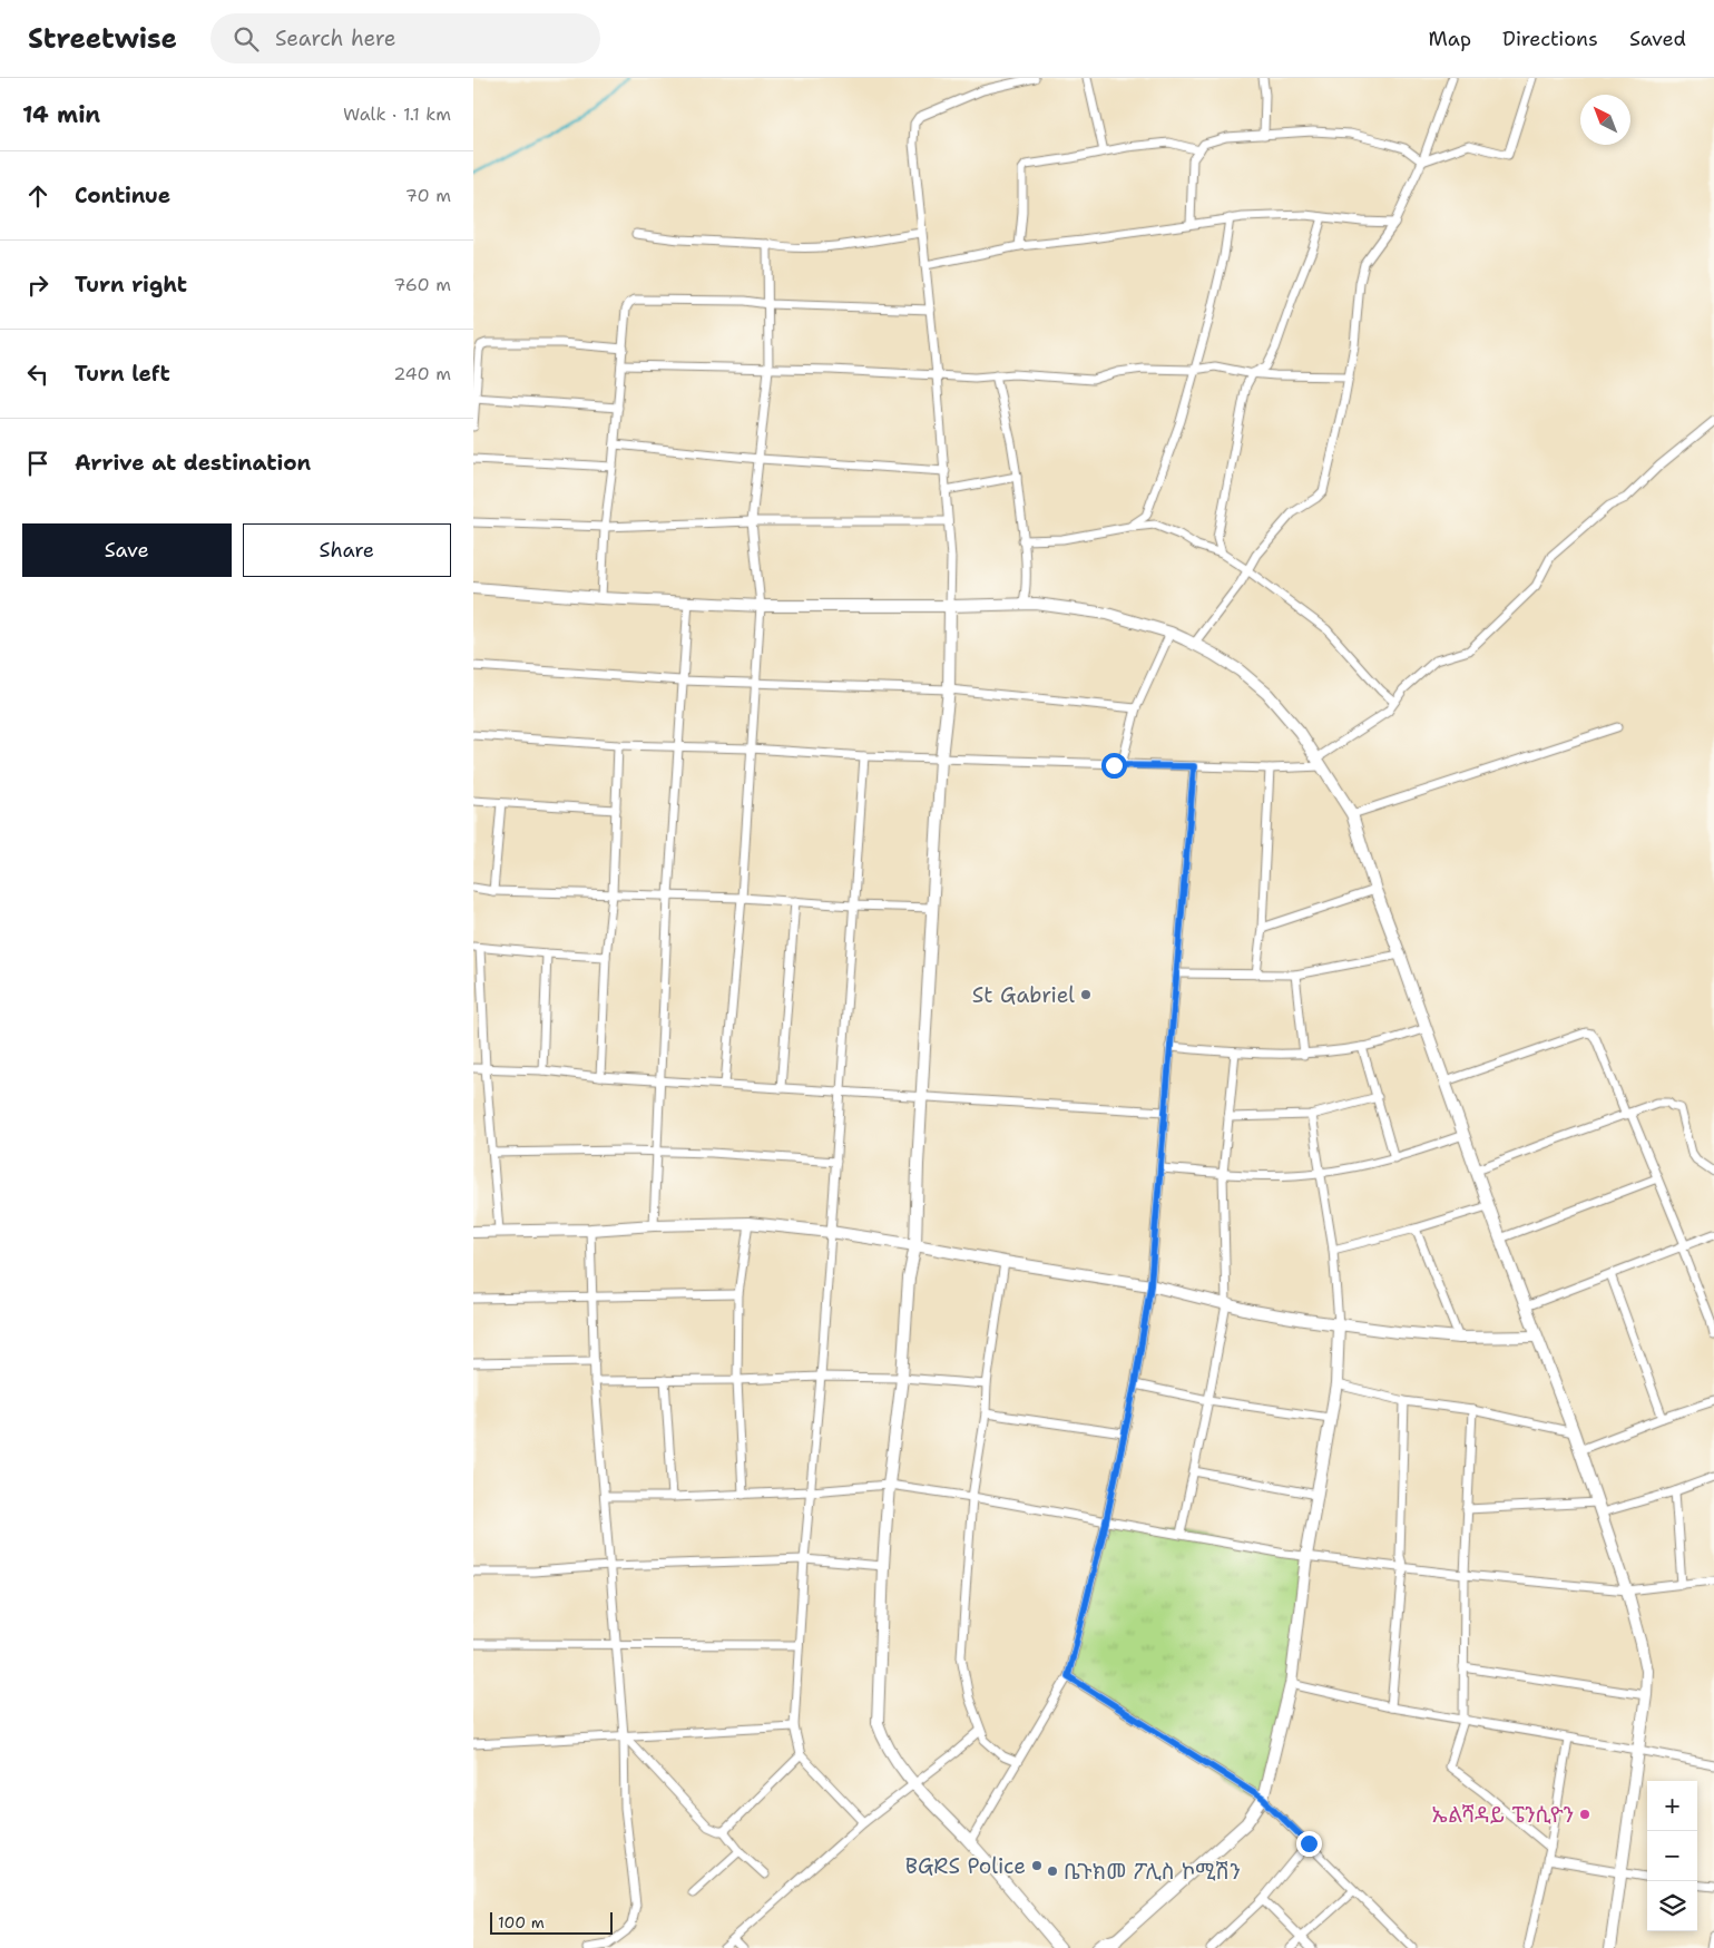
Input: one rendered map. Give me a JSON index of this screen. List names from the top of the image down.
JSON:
{
  "places": [
    "St Gabriel",
    "ኤልሻዳይ ፔንሲዮን",
    "BGRS Police",
    "ቤጉክመ ፖሊስ ኮሚሽን"
  ],
  "scale_bar": "100 m",
  "north": "top left",
  "page": {
    "header": "Streetwise",
    "search": "Search here",
    "nav": ["Map", "Directions", "Saved"],
    "heading": ["14 min", "Walk · 1.1 km"],
    "list": [
      ["Continue", "70 m"],
      ["Turn right", "760 m"],
      ["Turn left", "240 m"],
      "Arrive at destination"
    ],
    "buttons": ["Save", "Share"],
    "map_buttons": ["+", "−"],
    "scale": "100 m"
  }
}
